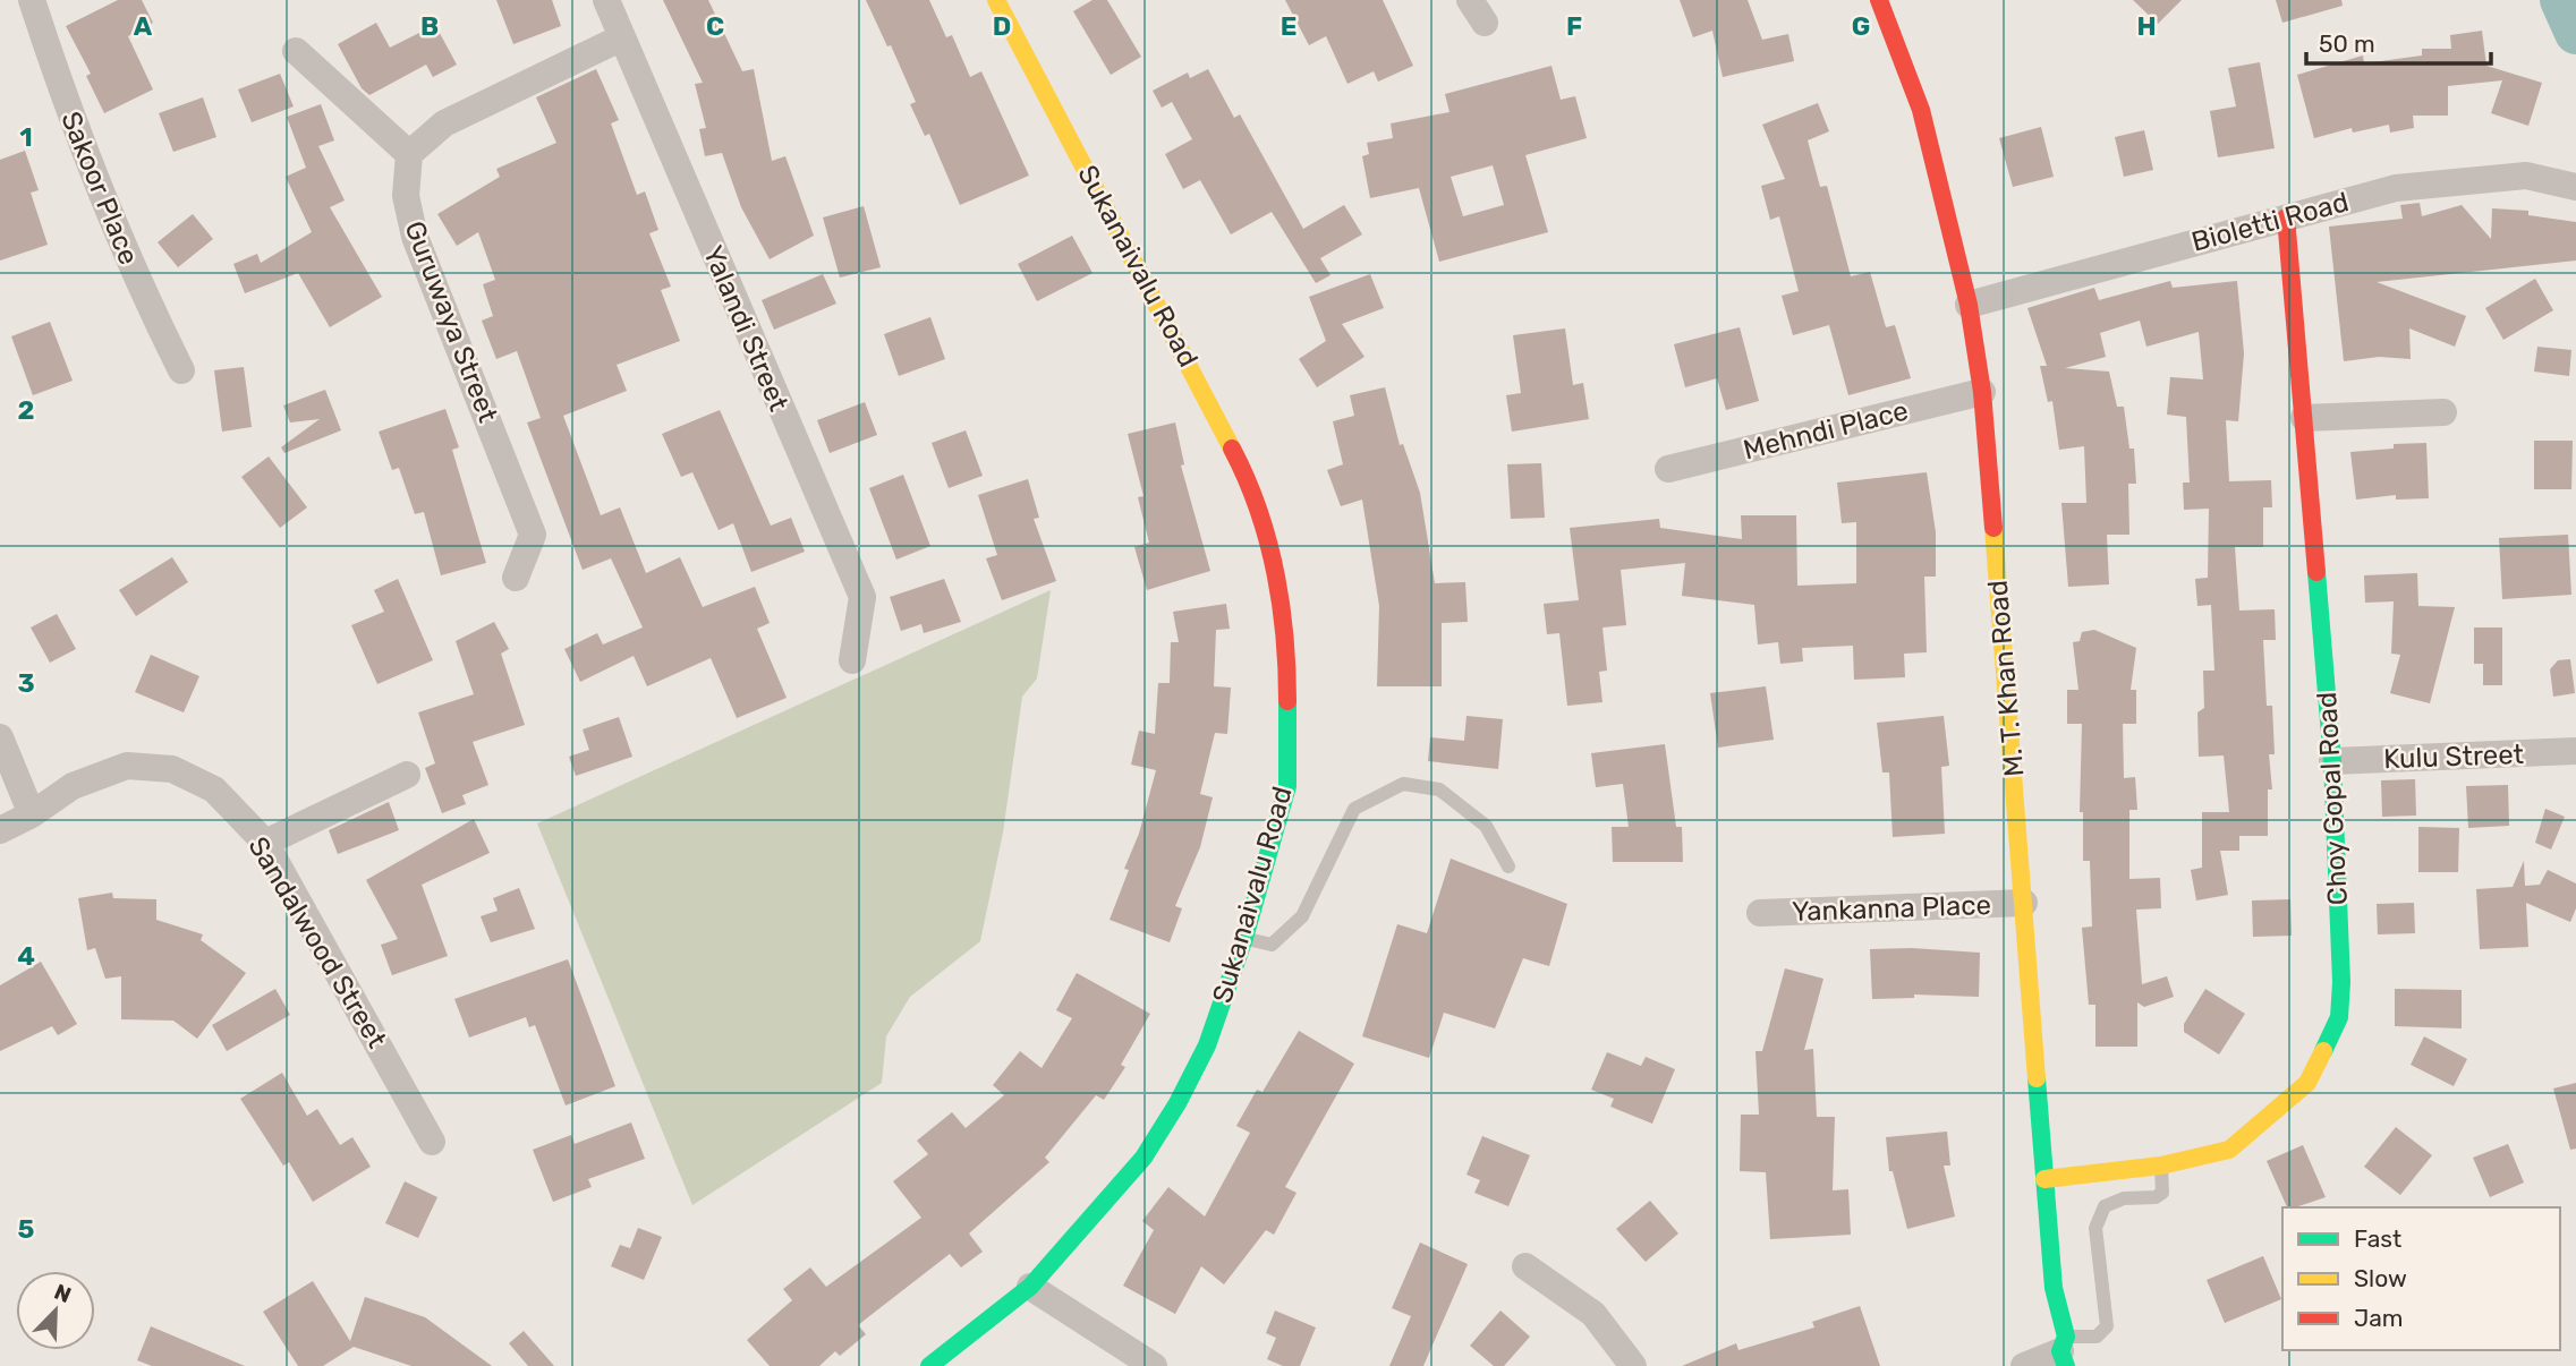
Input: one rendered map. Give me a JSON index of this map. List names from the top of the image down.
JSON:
{
  "streets": {
    "street": [
      "Sakoor Place",
      "Bioletti Road",
      "Sukanaivalu Road",
      "Guruwaya Street",
      "Yalandi Street",
      "Mehndi Place",
      "M. T. Khan Road",
      "Kulu Street",
      "Choy Gopal Road",
      "Yankanna Place",
      "Sandalwood Street"
    ]
  },
  "crossings": [
    ["Bioletti Road", "M. T. Khan Road"],
    ["Bioletti Road", "Choy Gopal Road"],
    ["Mehndi Place", "M. T. Khan Road"],
    ["M. T. Khan Road", "Choy Gopal Road"],
    ["M. T. Khan Road", "Yankanna Place"],
    ["Kulu Street", "Choy Gopal Road"]
  ],
  "legend": ["Fast", "Slow", "Jam"],
  "scale_bar": "50 m",
  "north": "top right",
  "grid": {
    "columns": [
      "A",
      "B",
      "C",
      "D",
      "E",
      "F",
      "G",
      "H"
    ],
    "rows": [
      "1",
      "2",
      "3",
      "4",
      "5"
    ]
  }
}
